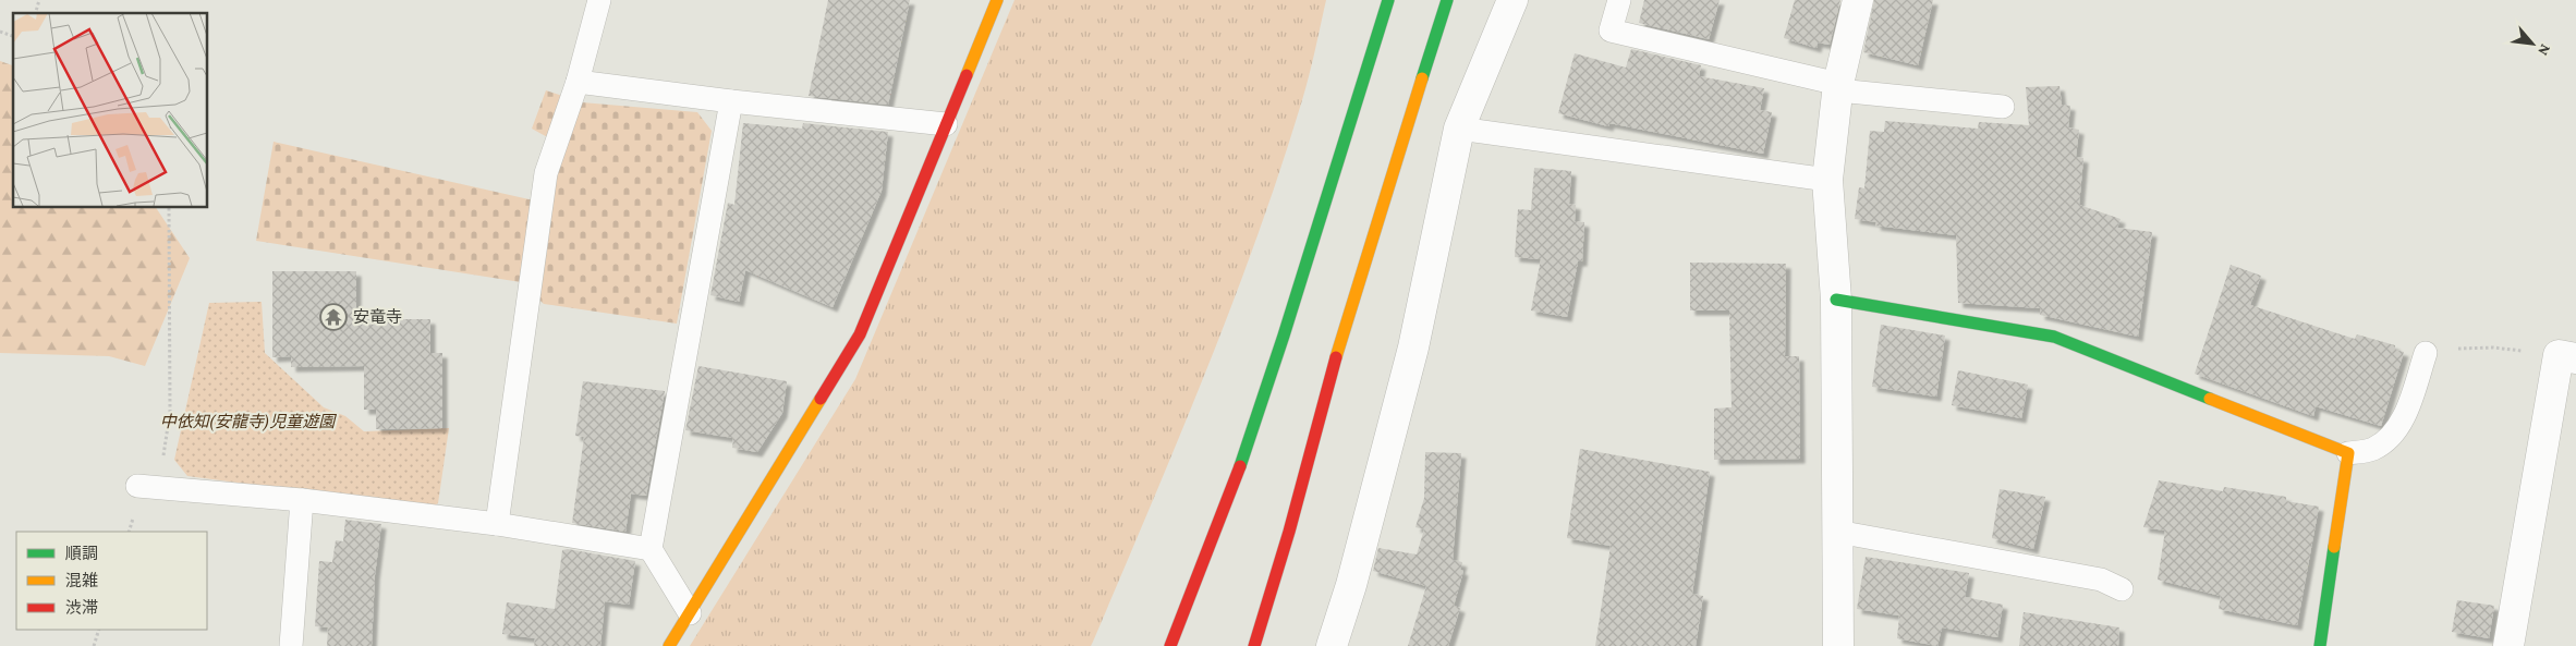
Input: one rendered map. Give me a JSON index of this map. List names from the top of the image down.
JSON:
{
  "parks": ["中依知(安龍寺)児童遊園"],
  "places": {
    "temple": ["安竜寺"]
  },
  "legend": ["順調", "混雑", "渋滞"],
  "north": "bottom right"
}
